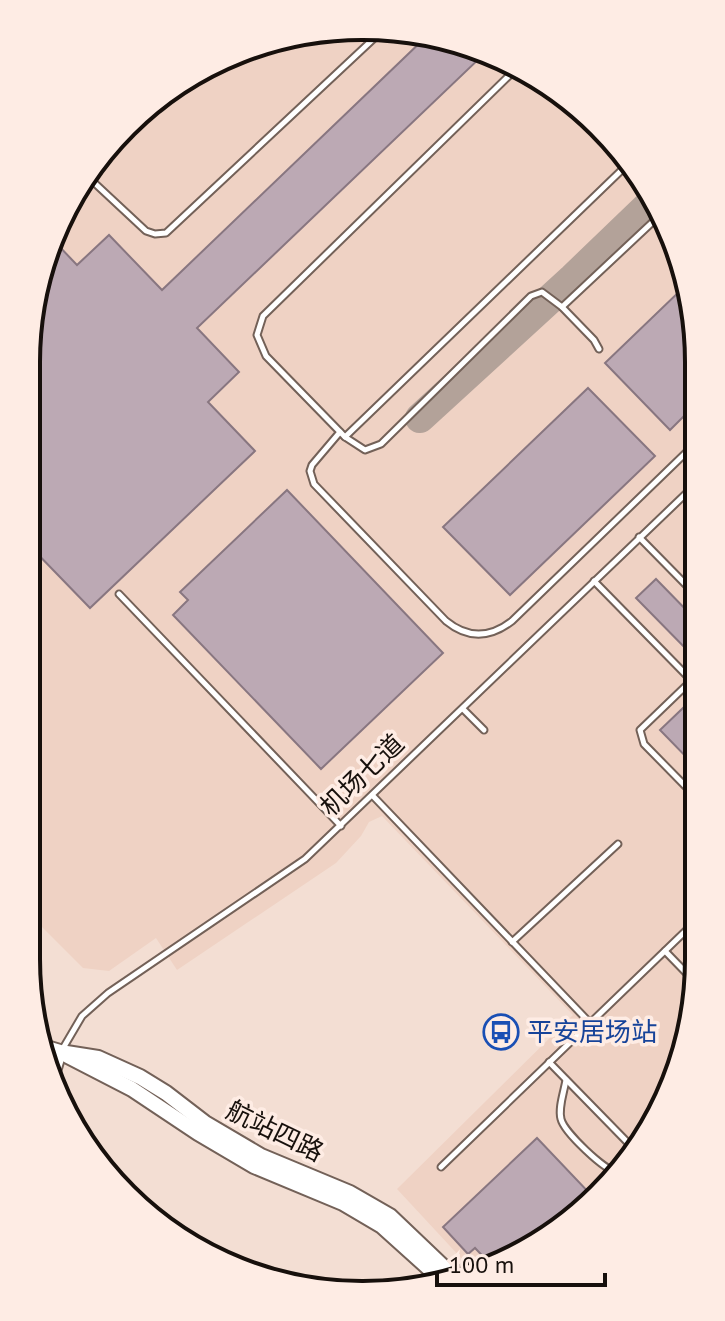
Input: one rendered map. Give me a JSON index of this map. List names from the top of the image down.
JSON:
{
  "streets": {
    "main road": ["航站四路"],
    "street": ["机场七道"]
  },
  "crossings": [
    ["机场七道", "航站四路"]
  ],
  "places": {
    "bus stop": ["平安居场站"]
  },
  "scale_bar": "100 m"
}
